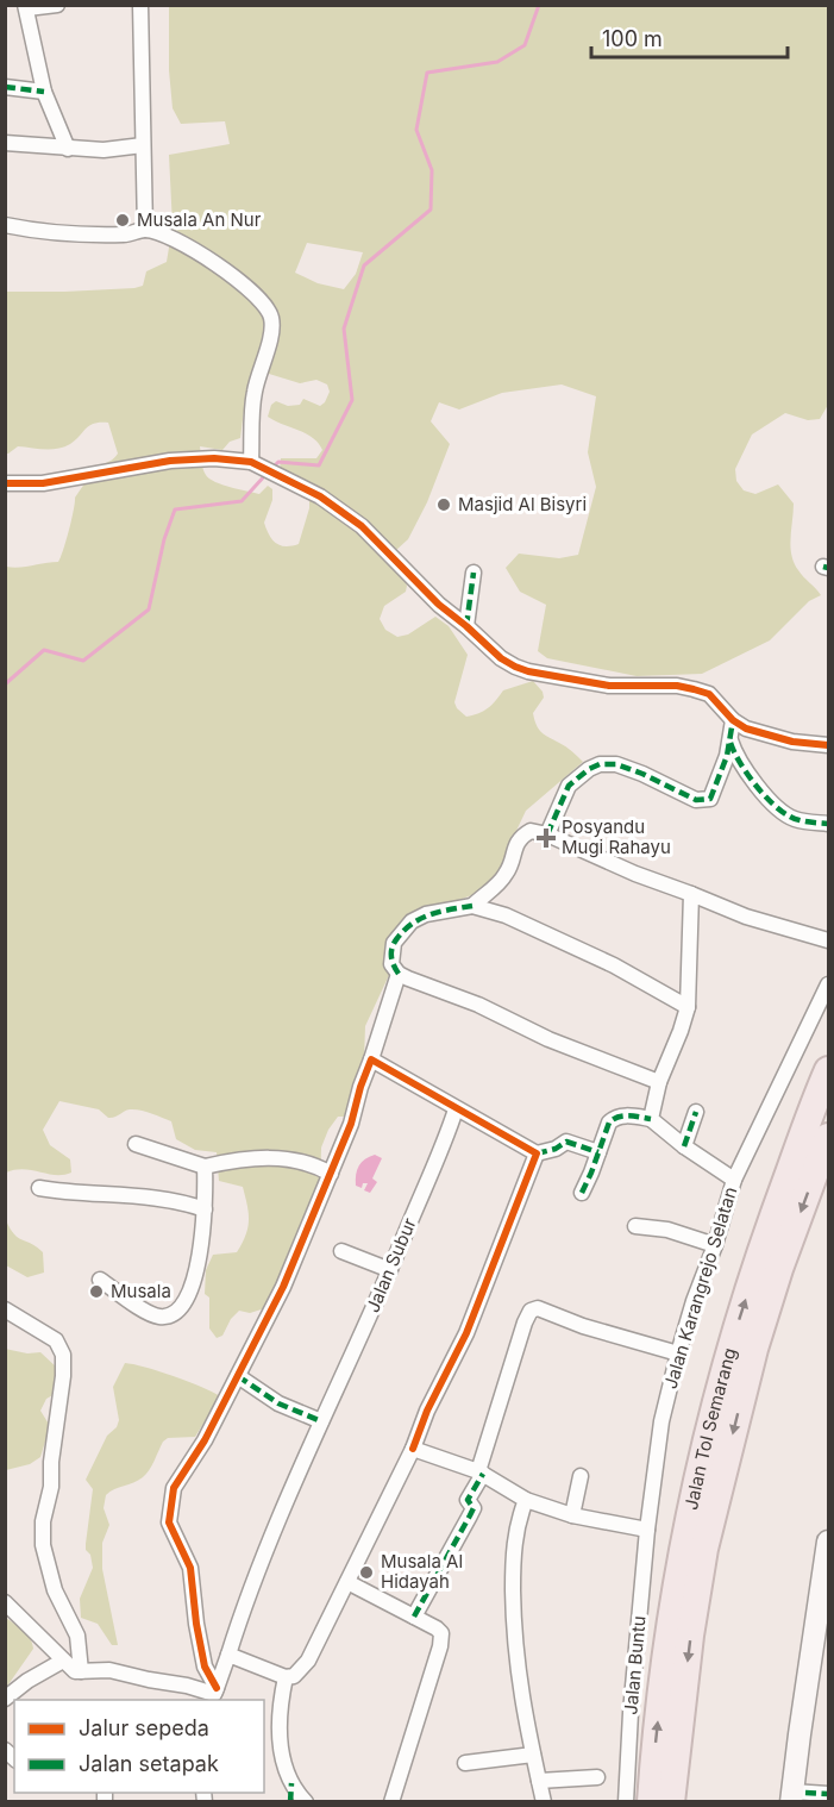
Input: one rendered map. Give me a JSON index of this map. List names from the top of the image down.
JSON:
{
  "streets": {
    "highway": ["Jalan Tol Semarang"],
    "street": ["Jalan Subur", "Jalan Karangrejo Selatan", "Jalan Buntu"]
  },
  "crossings": [
    ["Jalan Karangrejo Selatan", "Jalan Buntu"]
  ],
  "places": {
    "other": [
      "Musala An Nur",
      "Masjid Al Bisyri",
      "Musala",
      "Musala Al Hidayah"
    ],
    "health": ["Posyandu Mugi Rahayu"]
  },
  "legend": ["Jalur sepeda", "Jalan setapak"],
  "scale_bar": "100 m"
}
